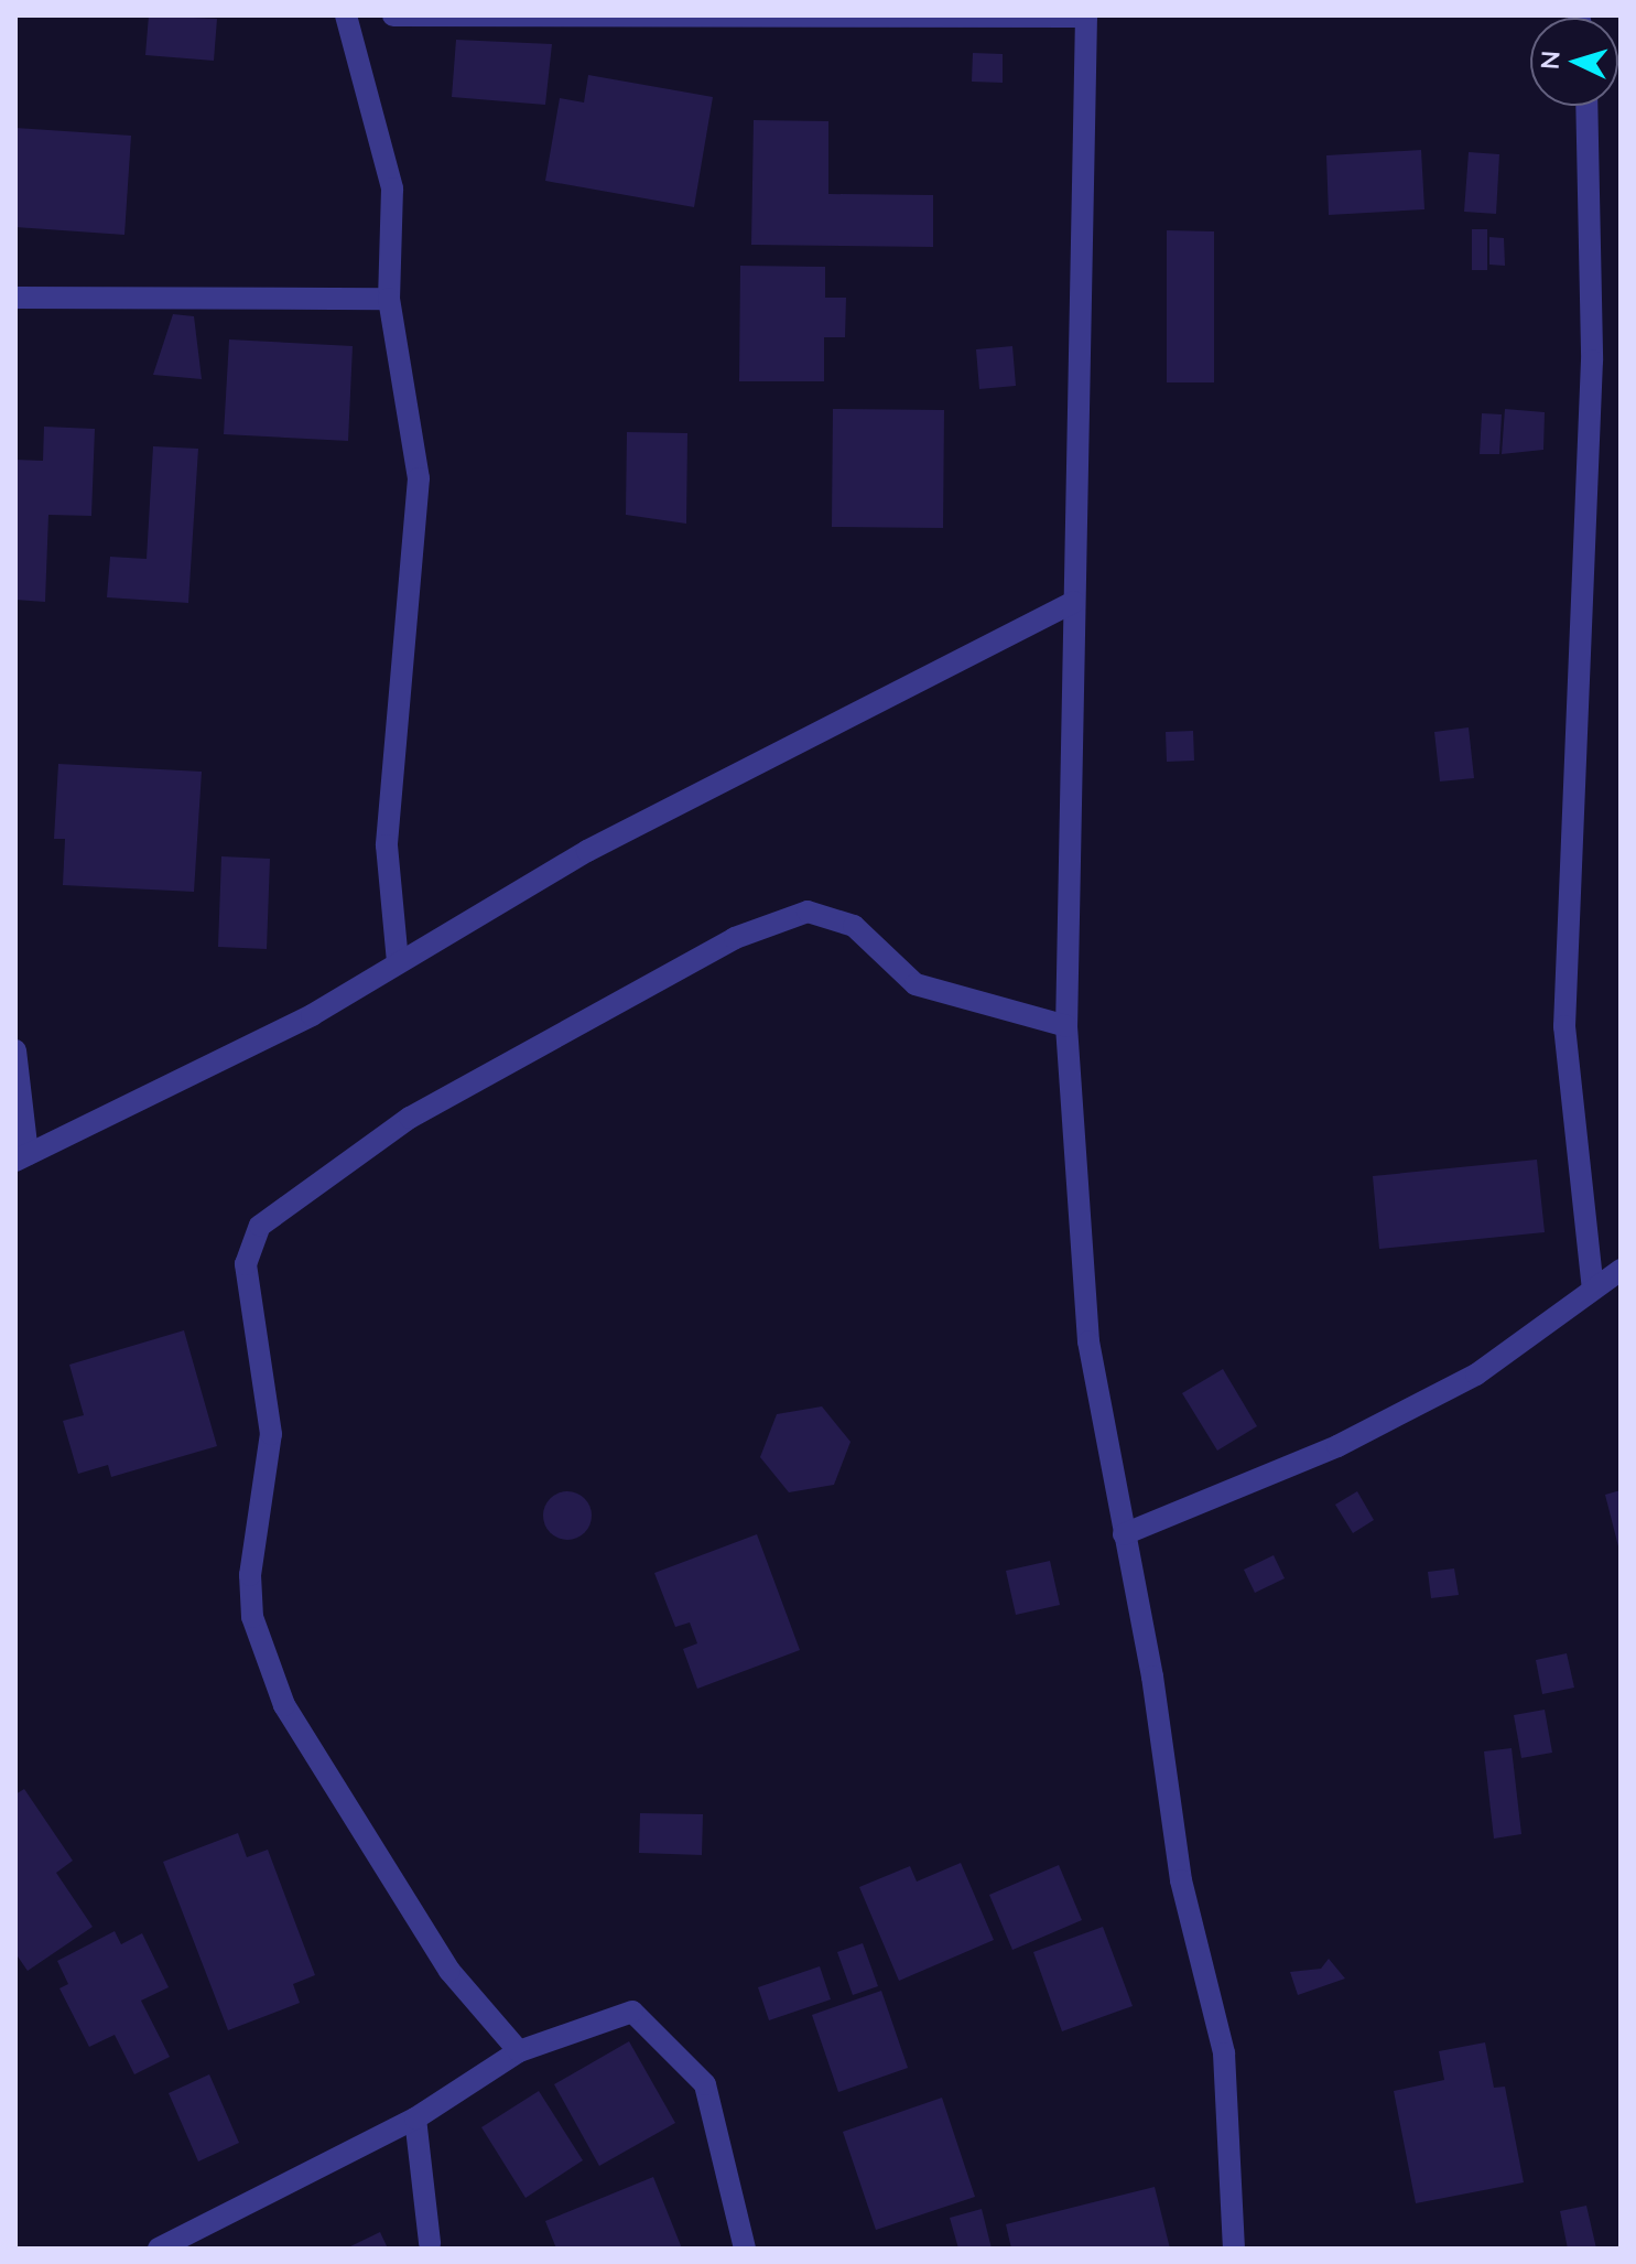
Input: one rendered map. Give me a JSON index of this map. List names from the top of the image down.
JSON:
{
  "north": "left"
}
